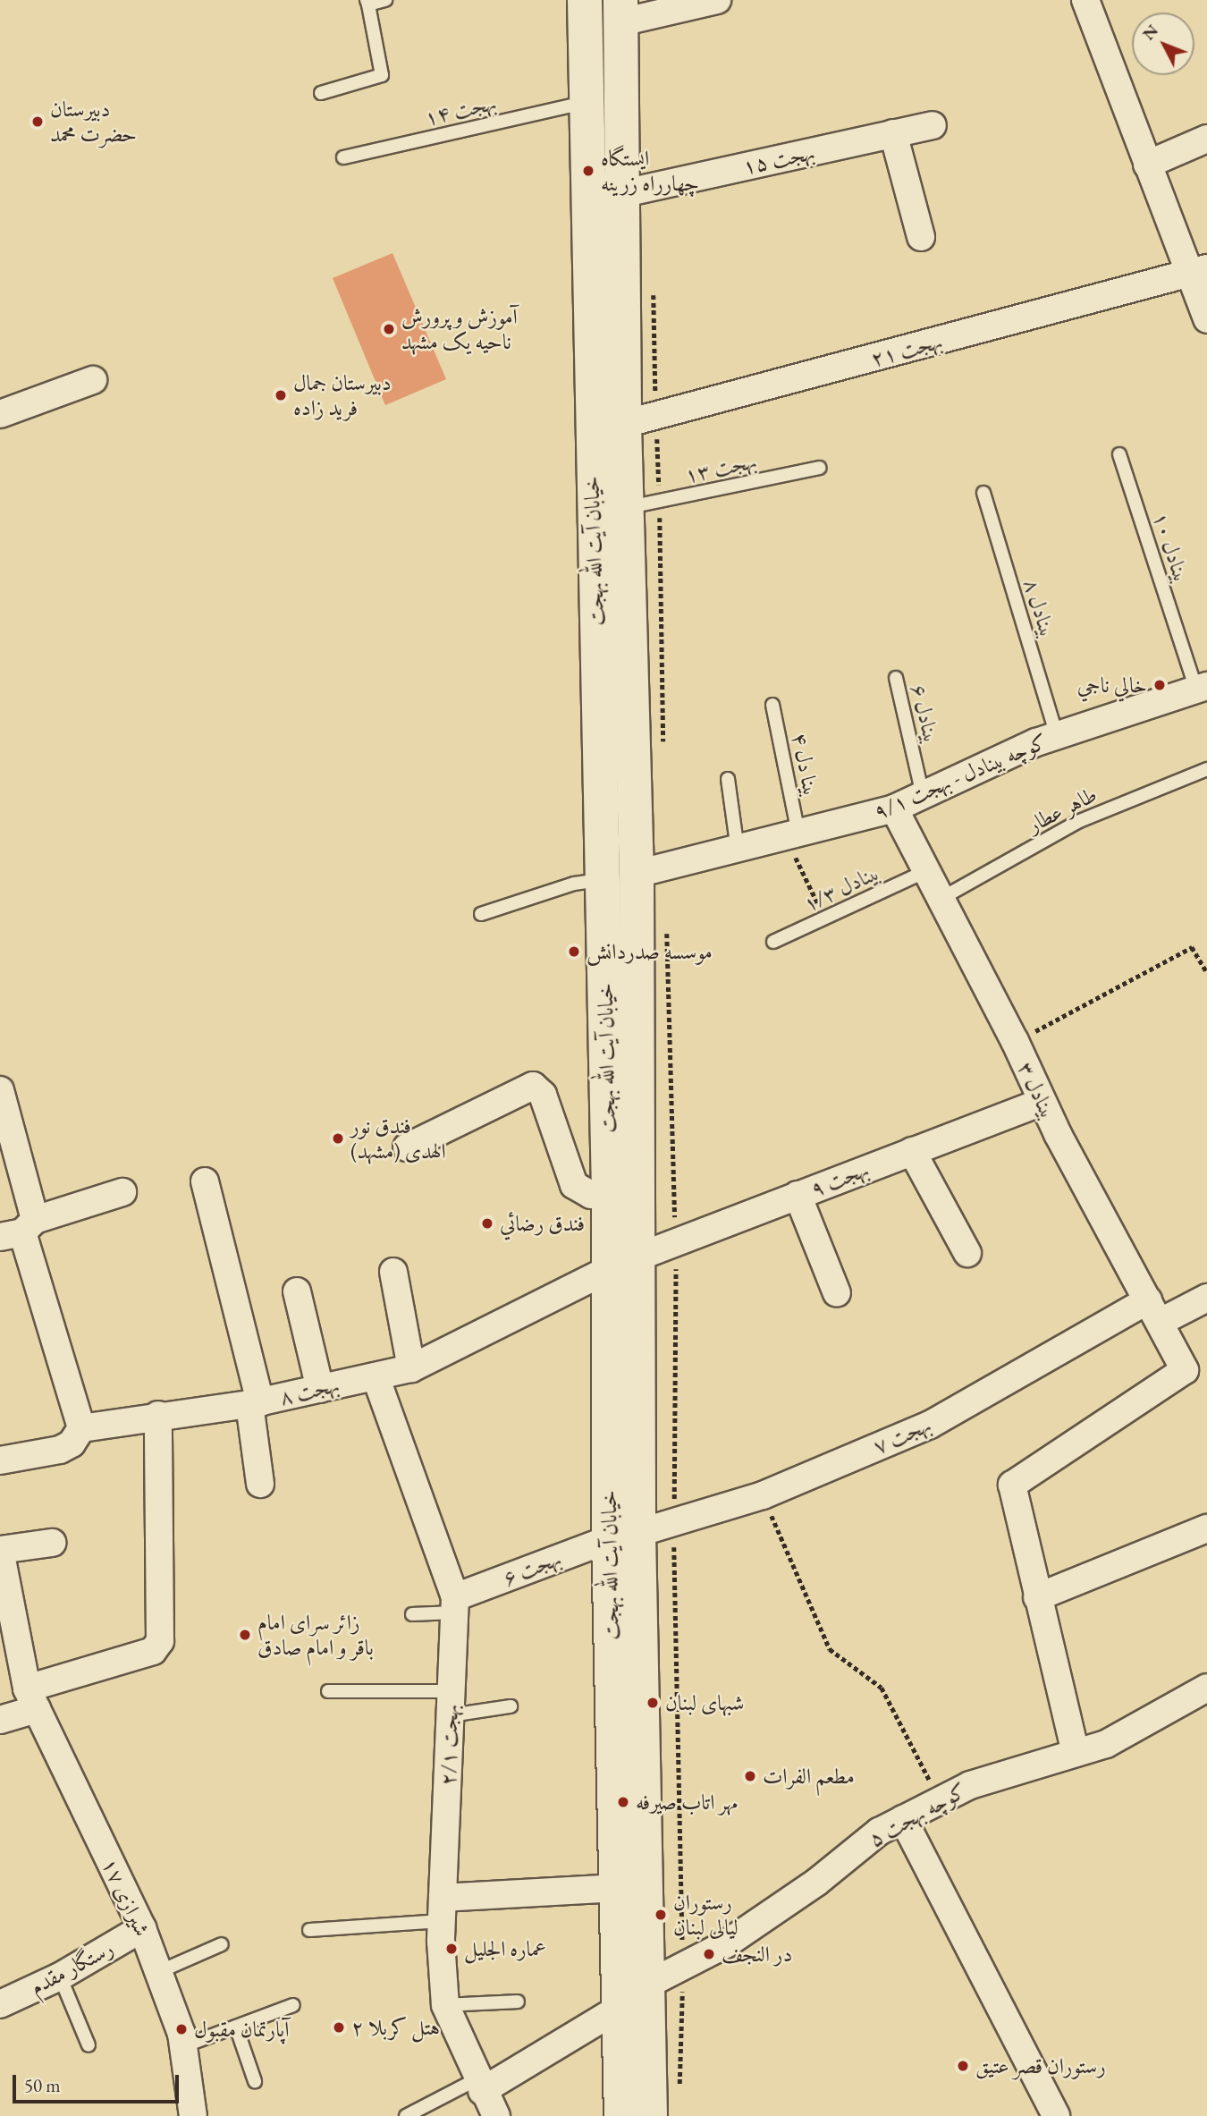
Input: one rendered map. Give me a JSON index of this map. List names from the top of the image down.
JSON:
{
  "streets": {
    "main road": ["خیابان آیت الله بهجت"],
    "street": [
      "بهجت ۱۵",
      "بهجت ۲۱",
      "کوچه بینادل - بهجت ۹/۱",
      "بینادل ۳",
      "بهجت ۹",
      "بهجت ۸",
      "بهجت ۷",
      "بهجت ۶",
      "بهجت ۲/۱",
      "کوچه بهجت ۵",
      "شیرازی ۱۷",
      "رستگار مقدم"
    ],
    "lane": [
      "بهجت ۱۴",
      "بهجت ۱۳",
      "بینادل ۱۰",
      "بینادل ۸",
      "بینادل ۶",
      "بینا دل ۴",
      "طاهر عطار",
      "بینادل ۱/۳"
    ]
  },
  "crossings": [
    ["بهجت ۱۴", "خیابان آیت الله بهجت"],
    ["بهجت ۱۵", "خیابان آیت الله بهجت"],
    ["بهجت ۲۱", "خیابان آیت الله بهجت"],
    ["بهجت ۱۳", "خیابان آیت الله بهجت"],
    ["بینادل ۱۰", "کوچه بینادل - بهجت ۹/۱"],
    ["خیابان آیت الله بهجت", "کوچه بینادل - بهجت ۹/۱"],
    ["خیابان آیت الله بهجت", "بهجت ۹"],
    ["خیابان آیت الله بهجت", "بهجت ۸"],
    ["خیابان آیت الله بهجت", "بهجت ۷"],
    ["خیابان آیت الله بهجت", "بهجت ۶"],
    ["خیابان آیت الله بهجت", "کوچه بهجت ۵"],
    ["بینادل ۸", "کوچه بینادل - بهجت ۹/۱"],
    ["بینادل ۶", "کوچه بینادل - بهجت ۹/۱"],
    ["بینا دل ۴", "کوچه بینادل - بهجت ۹/۱"],
    ["کوچه بینادل - بهجت ۹/۱", "بینادل ۳"],
    ["طاهر عطار", "بینادل ۳"],
    ["بینادل ۱/۳", "بینادل ۳"],
    ["بینادل ۳", "بهجت ۹"],
    ["بینادل ۳", "بهجت ۷"],
    ["بهجت ۸", "بهجت ۲/۱"],
    ["بهجت ۷", "بهجت ۶"],
    ["بهجت ۶", "بهجت ۲/۱"],
    ["شیرازی ۱۷", "رستگار مقدم"]
  ],
  "places": [
    "دبیرستان حضرت محمد",
    "ایستگاه چهارراه زرینه",
    "آموزش و پرورش ناحیه یک مشهد",
    "دبیرستان جمال فرید زاده",
    "خالي ناجي",
    "موسسه صدردانش",
    "فندق نور الهدى (مشهد)",
    "فندق رضائي",
    "زائر سرای امام باقر و امام صادق",
    "شبهای لبنان",
    "مطعم الفرات",
    "مهر اتاب صيرفه",
    "رستوران لیالی لبنان",
    "عماره الجلیل",
    "در النجف",
    "هتل کربلا ۲",
    "آپارتمان مقبول",
    "رستوران قصر عتیق"
  ],
  "scale_bar": "50 m",
  "north": "top left"
}
